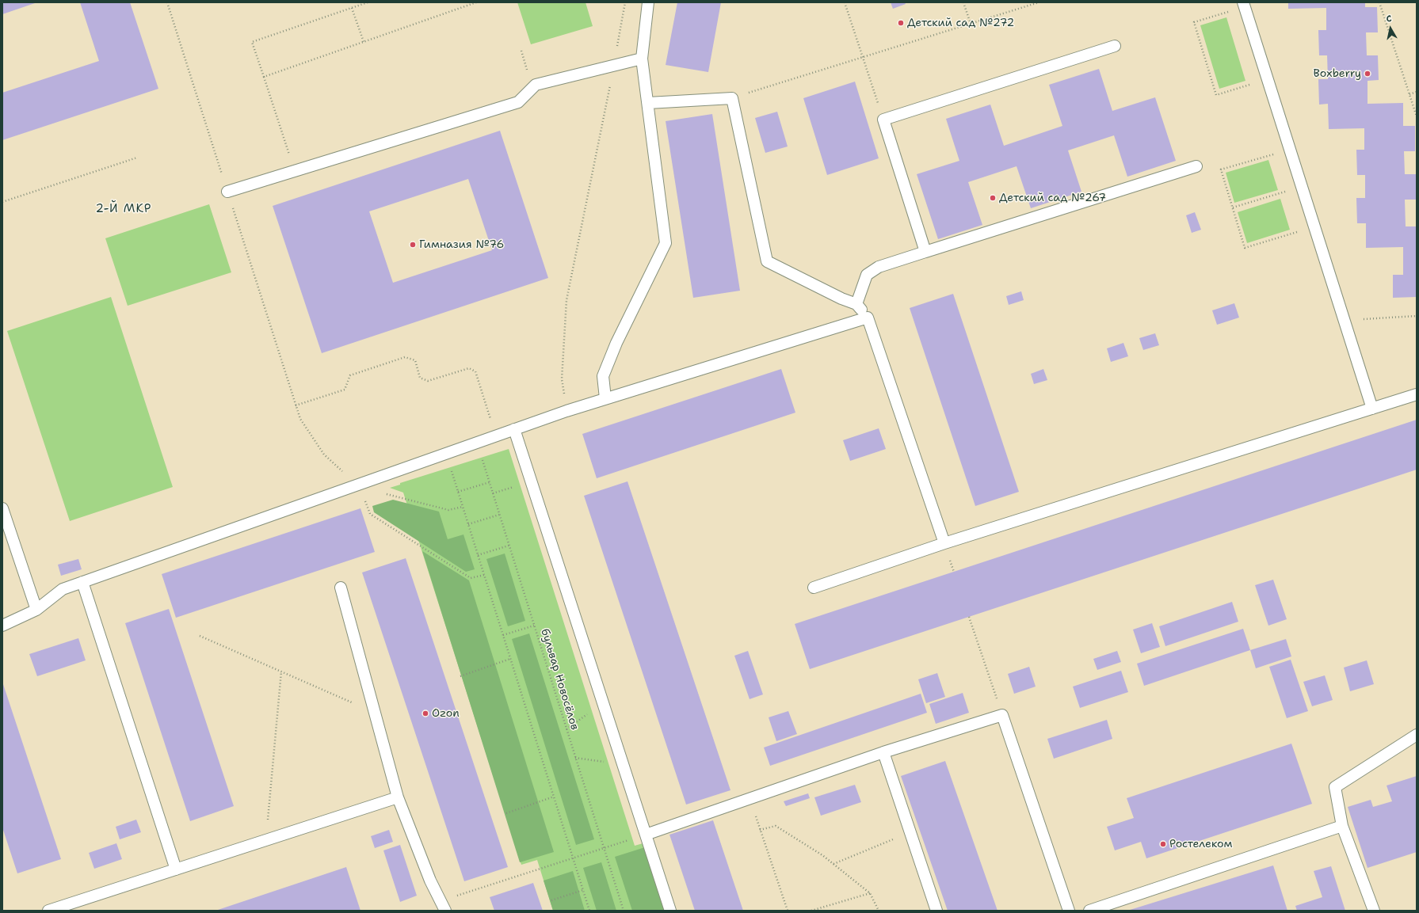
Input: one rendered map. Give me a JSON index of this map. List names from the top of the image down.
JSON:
{
  "streets": {
    "path": ["бульвар Новосёлов"]
  },
  "districts": ["2-Й МКР"],
  "places": [
    "Детский сад №272",
    "Boxberry",
    "Детский сад №267",
    "Гимназия №76",
    "Ozon",
    "Ростелеком"
  ],
  "north": "top"
}
